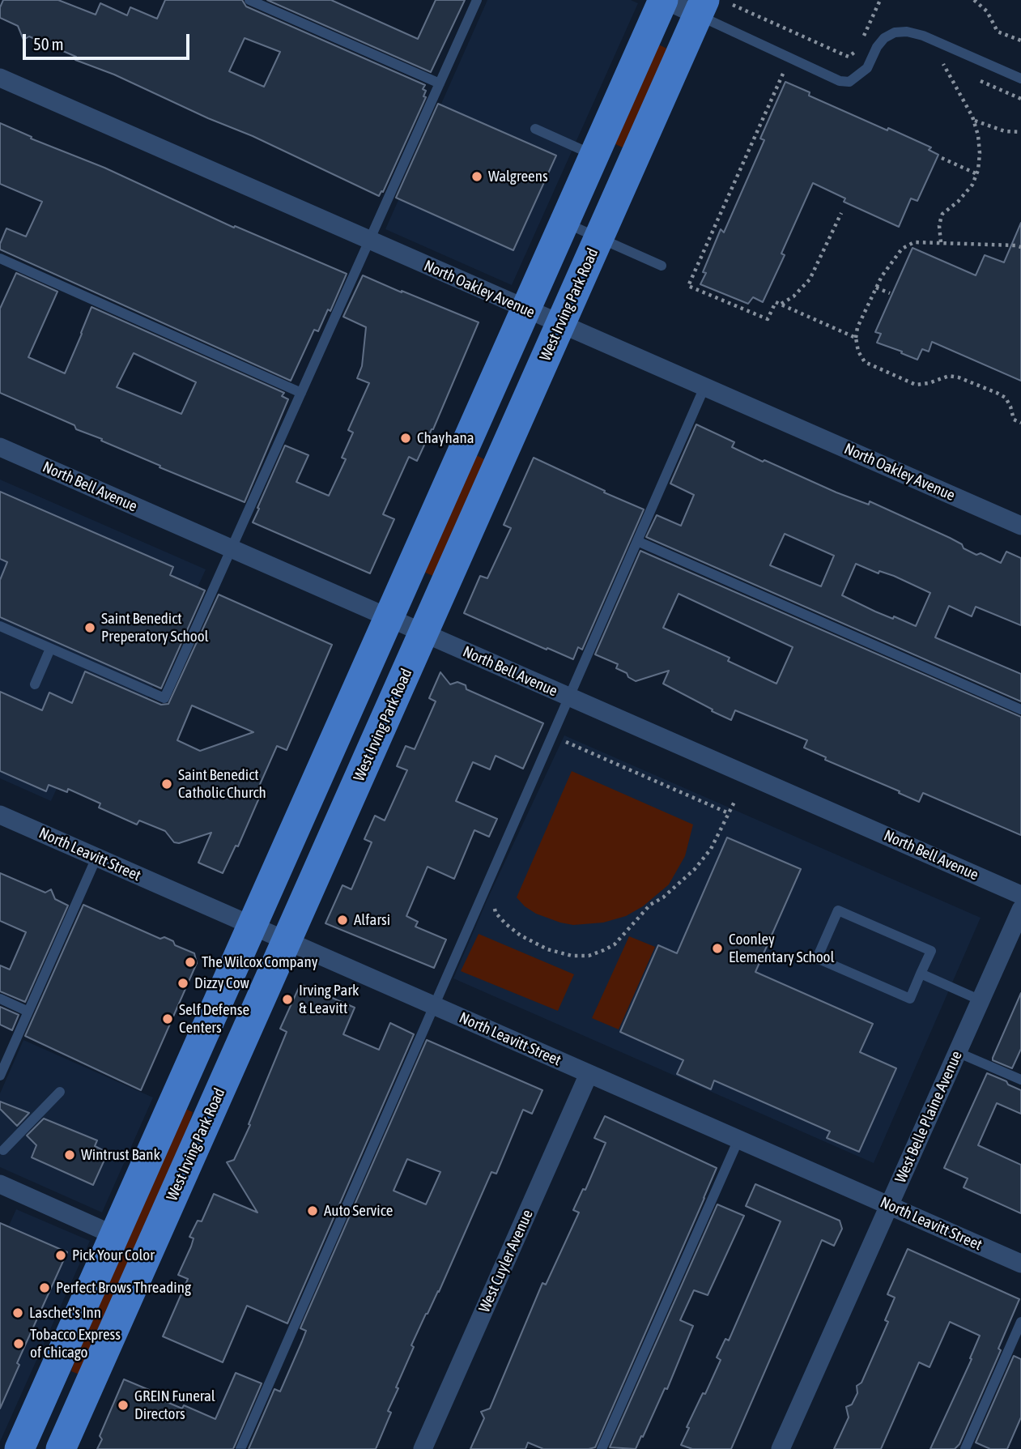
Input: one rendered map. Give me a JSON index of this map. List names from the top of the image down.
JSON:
{
  "streets": {
    "main road": ["West Irving Park Road"],
    "street": [
      "North Oakley Avenue",
      "North Bell Avenue",
      "North Leavitt Street",
      "West Belle Plaine Avenue",
      "West Cuyler Avenue"
    ]
  },
  "crossings": [
    ["North Oakley Avenue", "West Irving Park Road"],
    ["West Irving Park Road", "North Bell Avenue"],
    ["West Irving Park Road", "North Leavitt Street"],
    ["North Leavitt Street", "West Belle Plaine Avenue"],
    ["North Leavitt Street", "West Cuyler Avenue"]
  ],
  "places": [
    "Walgreens",
    "Chayhana",
    "Saint Benedict Preperatory School",
    "Saint Benedict Catholic Church",
    "Alfarsi",
    "Coonley Elementary School",
    "The Wilcox Company",
    "Dizzy Cow",
    "Irving Park & Leavitt",
    "Self Defense Centers",
    "Wintrust Bank",
    "Auto Service",
    "Pick Your Color",
    "Perfect Brows Threading",
    "Laschet's Inn",
    "Tobacco Express of Chicago",
    "GREIN Funeral Directors"
  ],
  "scale_bar": "50 m"
}
